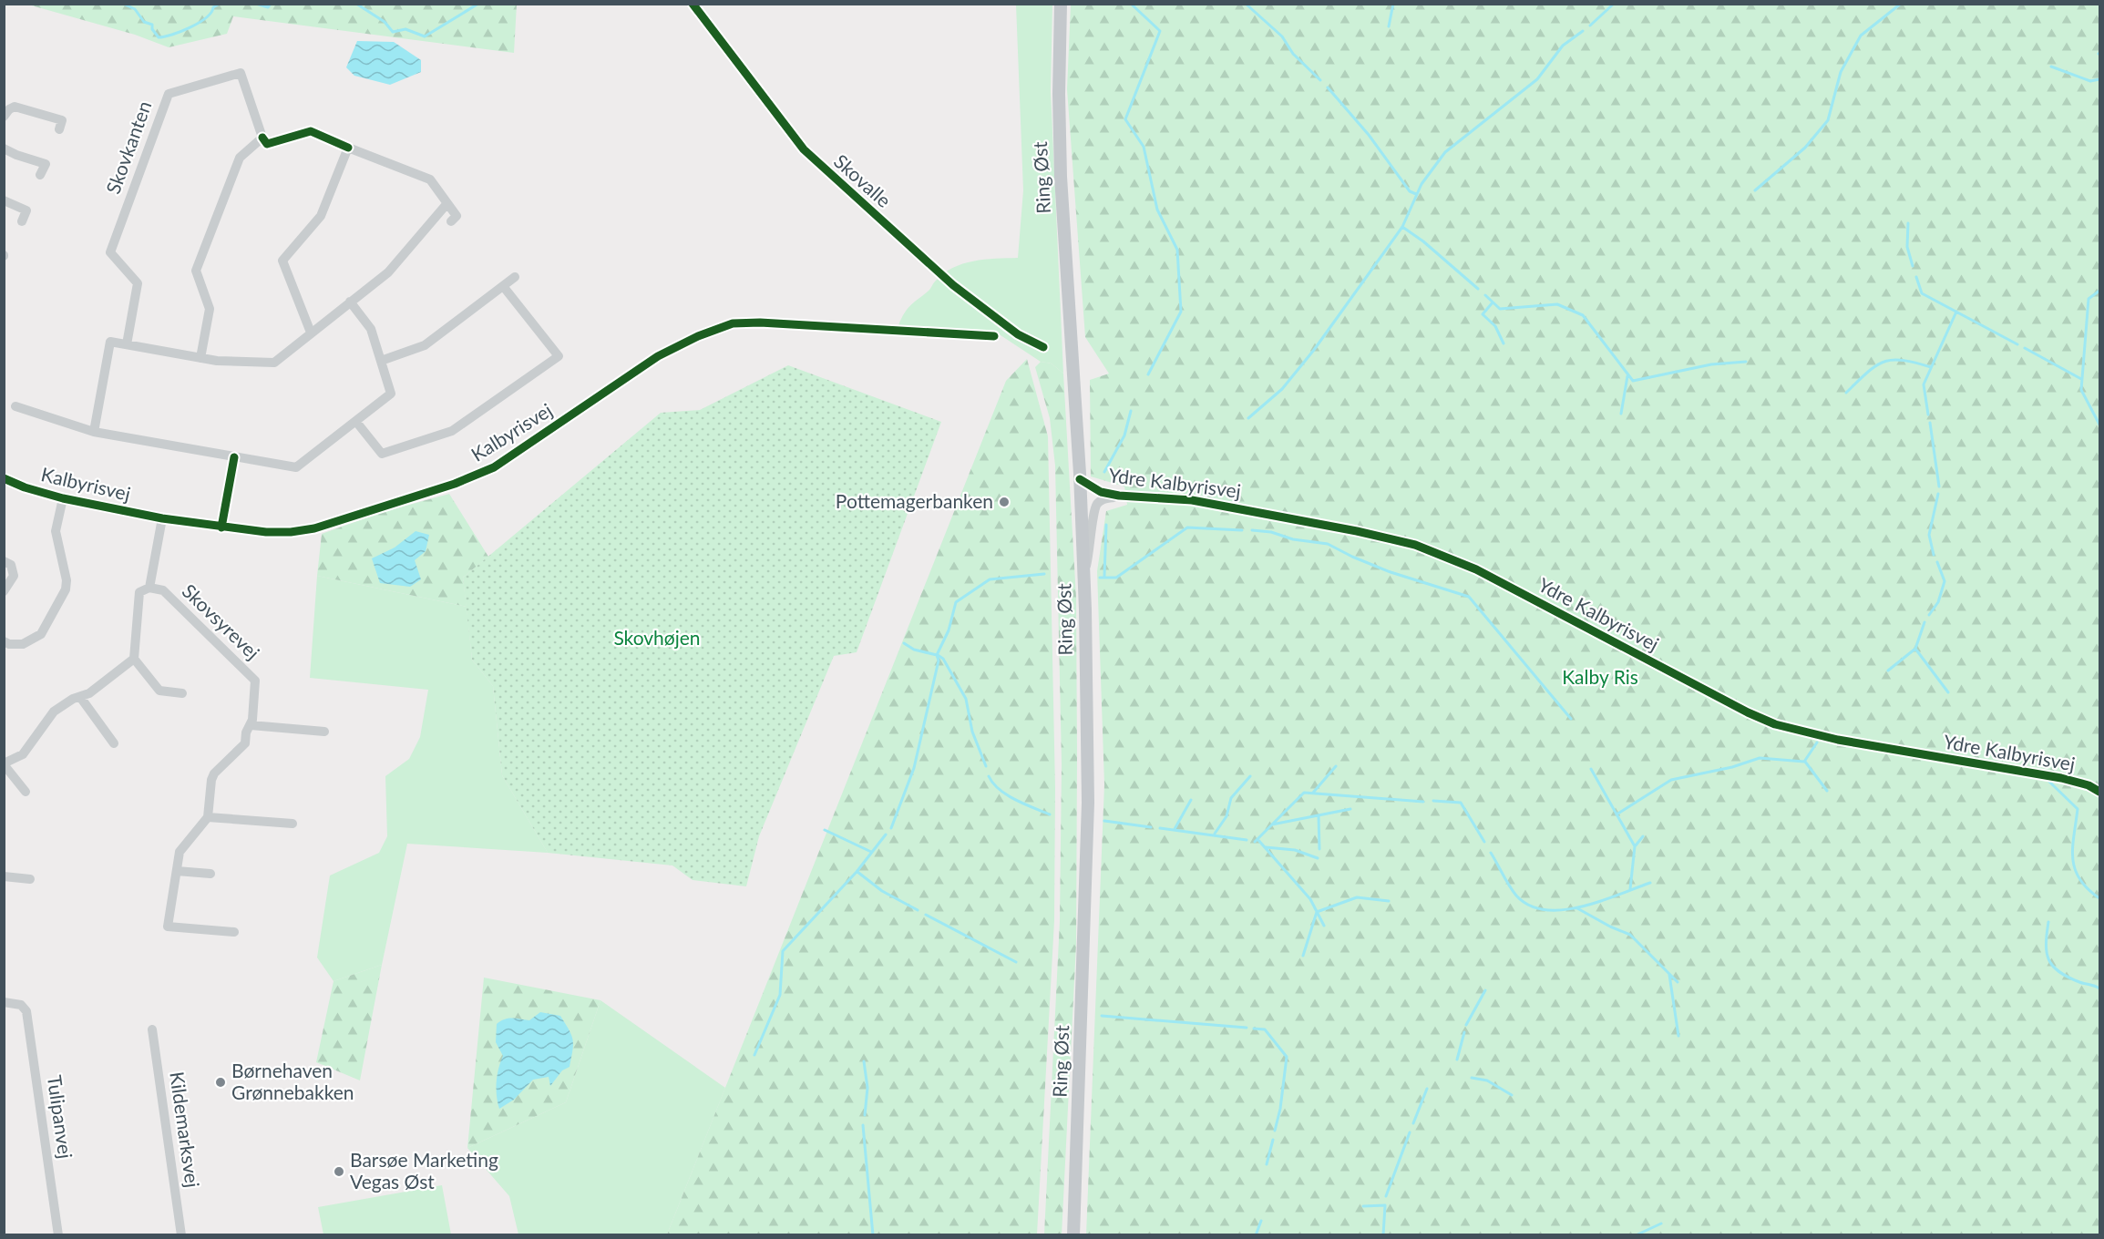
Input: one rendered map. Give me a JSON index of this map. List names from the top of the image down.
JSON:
{
  "streets": {
    "main road": ["Ring Øst"],
    "street": [
      "Skovkanten",
      "Kalbyrisvej",
      "Ydre Kalbyrisvej",
      "Skovsyrevej",
      "Tulipanvej",
      "Kildemarksvej"
    ],
    "cycle path": ["Skovalle"]
  },
  "crossings": [
    ["Ring Øst", "Ydre Kalbyrisvej"]
  ],
  "parks": ["Skovhøjen", "Kalby Ris"],
  "places": ["Pottemagerbanken", "Børnehaven Grønnebakken", "Barsøe Marketing Vegas Øst"]
}
